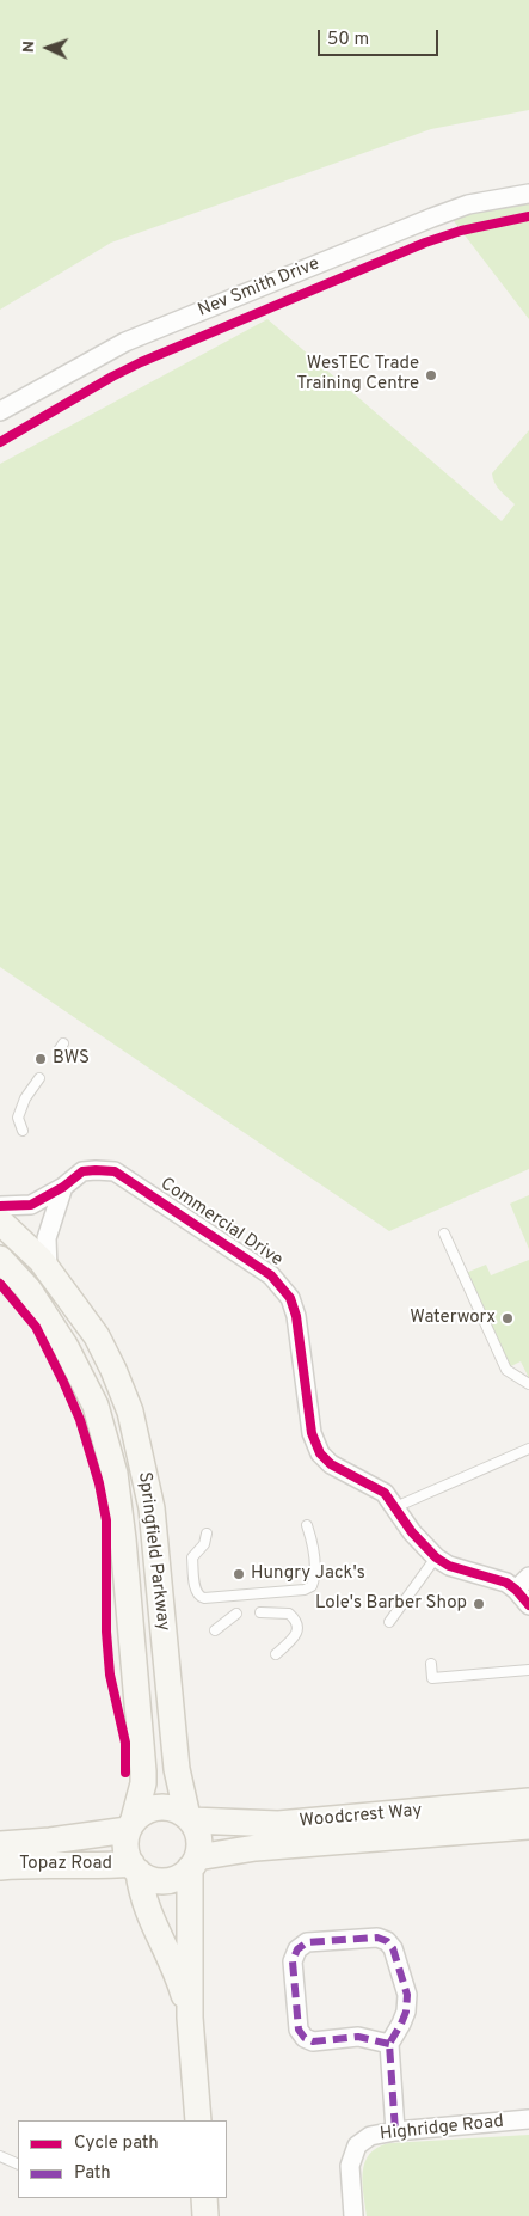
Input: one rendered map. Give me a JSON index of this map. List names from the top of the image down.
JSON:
{
  "streets": {
    "main road": ["Springfield Parkway", "Woodcrest Way", "Topaz Road"],
    "street": ["Nev Smith Drive", "Commercial Drive", "Highridge Road"]
  },
  "crossings": [
    ["Springfield Parkway", "Woodcrest Way"],
    ["Springfield Parkway", "Topaz Road"],
    ["Woodcrest Way", "Topaz Road"]
  ],
  "places": [
    "WesTEC Trade Training Centre",
    "BWS",
    "Waterworx",
    "Hungry Jack's",
    "Lole's Barber Shop"
  ],
  "legend": ["Cycle path", "Path"],
  "scale_bar": "50 m",
  "north": "left"
}
